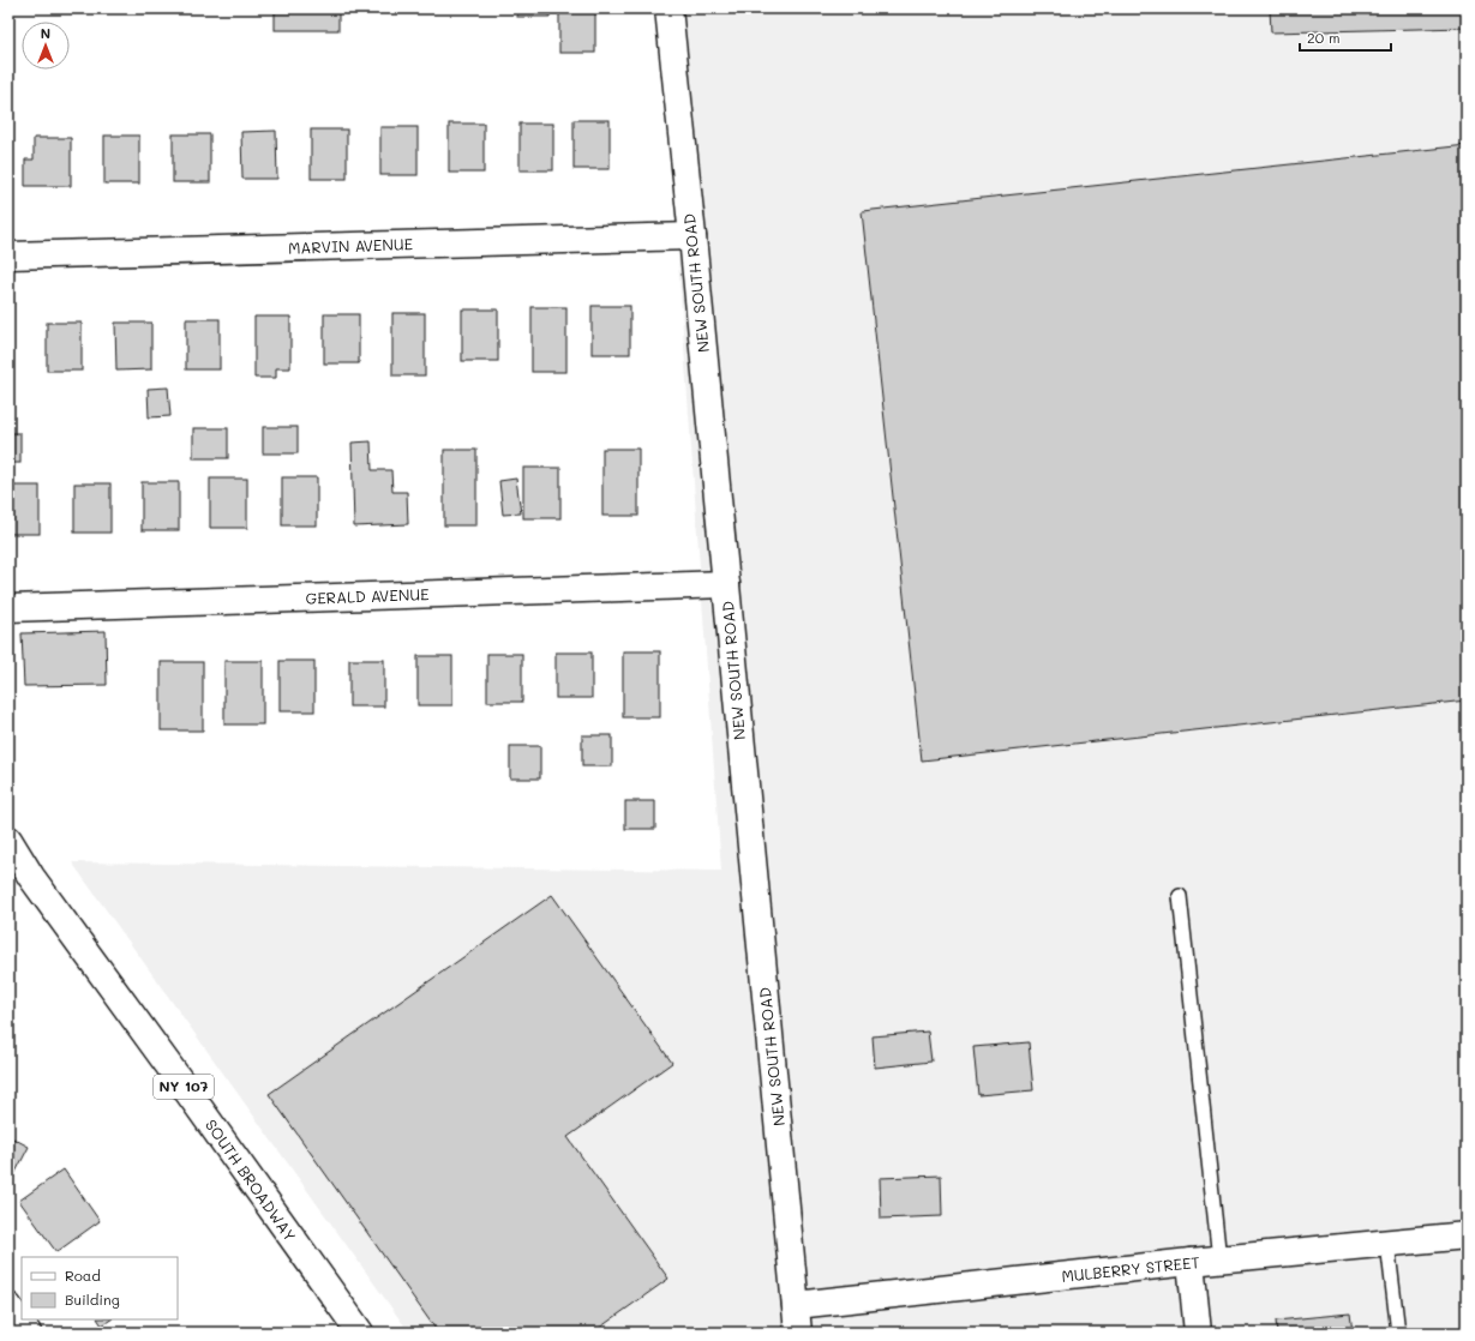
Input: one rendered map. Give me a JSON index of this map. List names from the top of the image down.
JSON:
{
  "streets": {
    "street": [
      "MARVIN AVENUE",
      "NEW SOUTH ROAD",
      "GERALD AVENUE",
      "NY 107",
      "SOUTH BROADWAY",
      "MULBERRY STREET"
    ]
  },
  "crossings": [
    ["MARVIN AVENUE", "NEW SOUTH ROAD"],
    ["NEW SOUTH ROAD", "GERALD AVENUE"],
    ["NEW SOUTH ROAD", "MULBERRY STREET"]
  ],
  "legend": ["Road", "Building"],
  "scale_bar": "20 m",
  "north": "top"
}
